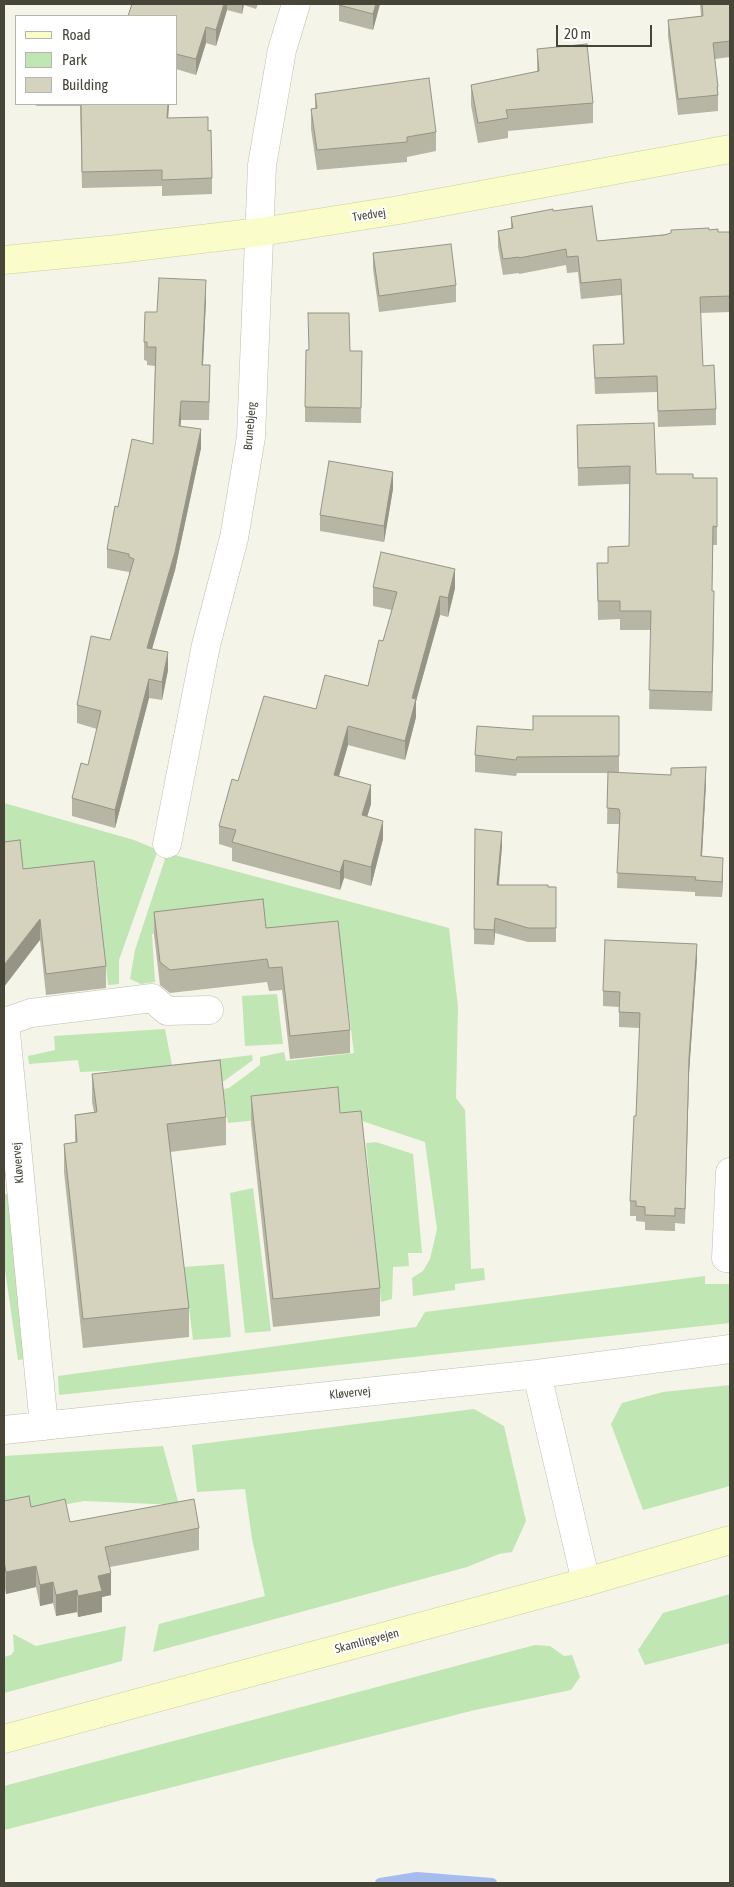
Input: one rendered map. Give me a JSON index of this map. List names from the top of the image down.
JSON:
{
  "streets": {
    "street": [
      "Tvedvej",
      "Brunebjerg",
      "Kløvervej",
      "Skamlingvejen"
    ]
  },
  "crossings": [
    ["Tvedvej", "Brunebjerg"]
  ],
  "legend": ["Road", "Park", "Building"],
  "scale_bar": "20 m"
}
